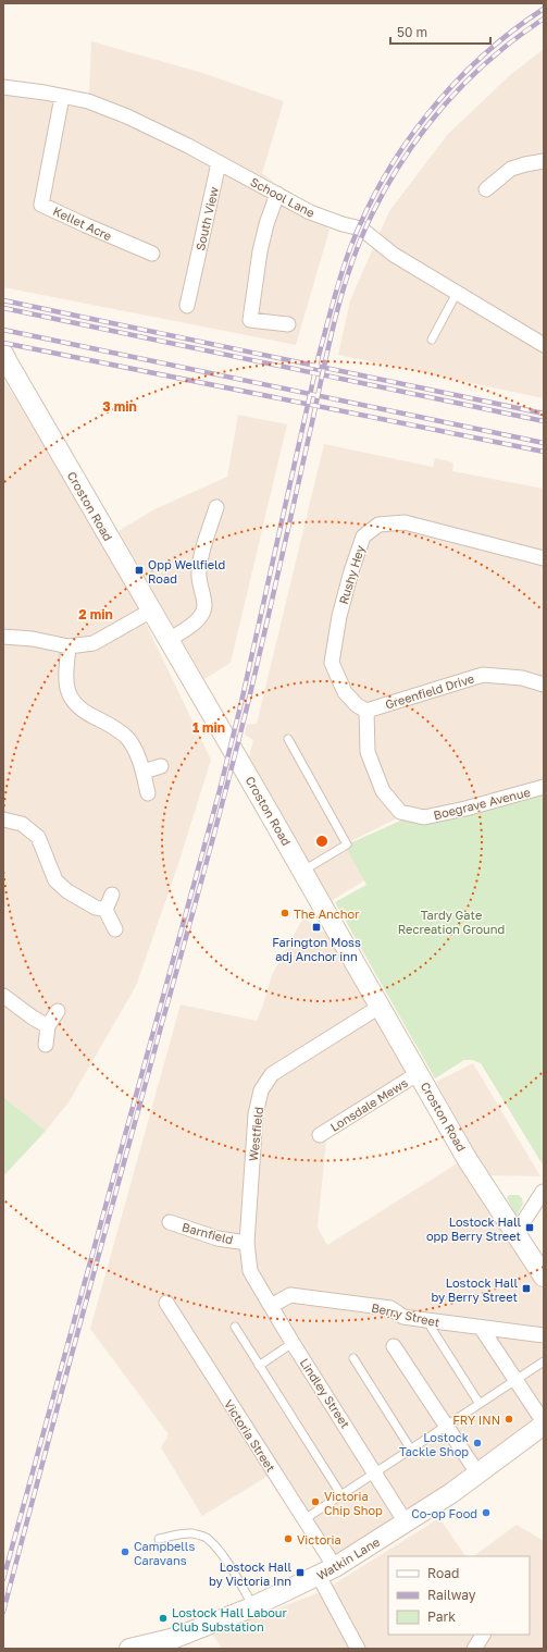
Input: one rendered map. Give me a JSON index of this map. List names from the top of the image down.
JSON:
{
  "streets": {
    "street": [
      "School Lane",
      "South View",
      "Kellet Acre",
      "Croston Road",
      "Rushy Hey",
      "Greenfield Drive",
      "Boegrave Avenue",
      "Lonsdale Mews",
      "Westfield",
      "Barnfield",
      "Berry Street",
      "Lindley Street",
      "Victoria Street",
      "Watkin Lane"
    ]
  },
  "crossings": [
    ["School Lane", "South View"],
    ["School Lane", "Kellet Acre"],
    ["Croston Road", "Lonsdale Mews"],
    ["Croston Road", "Westfield"],
    ["Rushy Hey", "Greenfield Drive"],
    ["Rushy Hey", "Boegrave Avenue"],
    ["Greenfield Drive", "Boegrave Avenue"],
    ["Westfield", "Barnfield"],
    ["Westfield", "Lindley Street"],
    ["Berry Street", "Lindley Street"],
    ["Lindley Street", "Watkin Lane"],
    ["Victoria Street", "Watkin Lane"]
  ],
  "parks": ["Tardy Gate Recreation Ground"],
  "places": {
    "transit": [
      "Opp Wellfield Road",
      "Farington Moss adj Anchor inn",
      "Lostock Hall opp Berry Street",
      "Lostock Hall by Berry Street",
      "Lostock Hall by Victoria Inn"
    ],
    "other": [
      "The Anchor",
      "FRY INN",
      "Lostock Tackle Shop",
      "Victoria Chip Shop",
      "Co-op Food",
      "Victoria",
      "Campbells Caravans",
      "Lostock Hall Labour Club Substation"
    ]
  },
  "legend": ["Road", "Railway", "Park"],
  "scale_bar": "50 m",
  "rings": ["3 min", "2 min", "1 min"]
}
